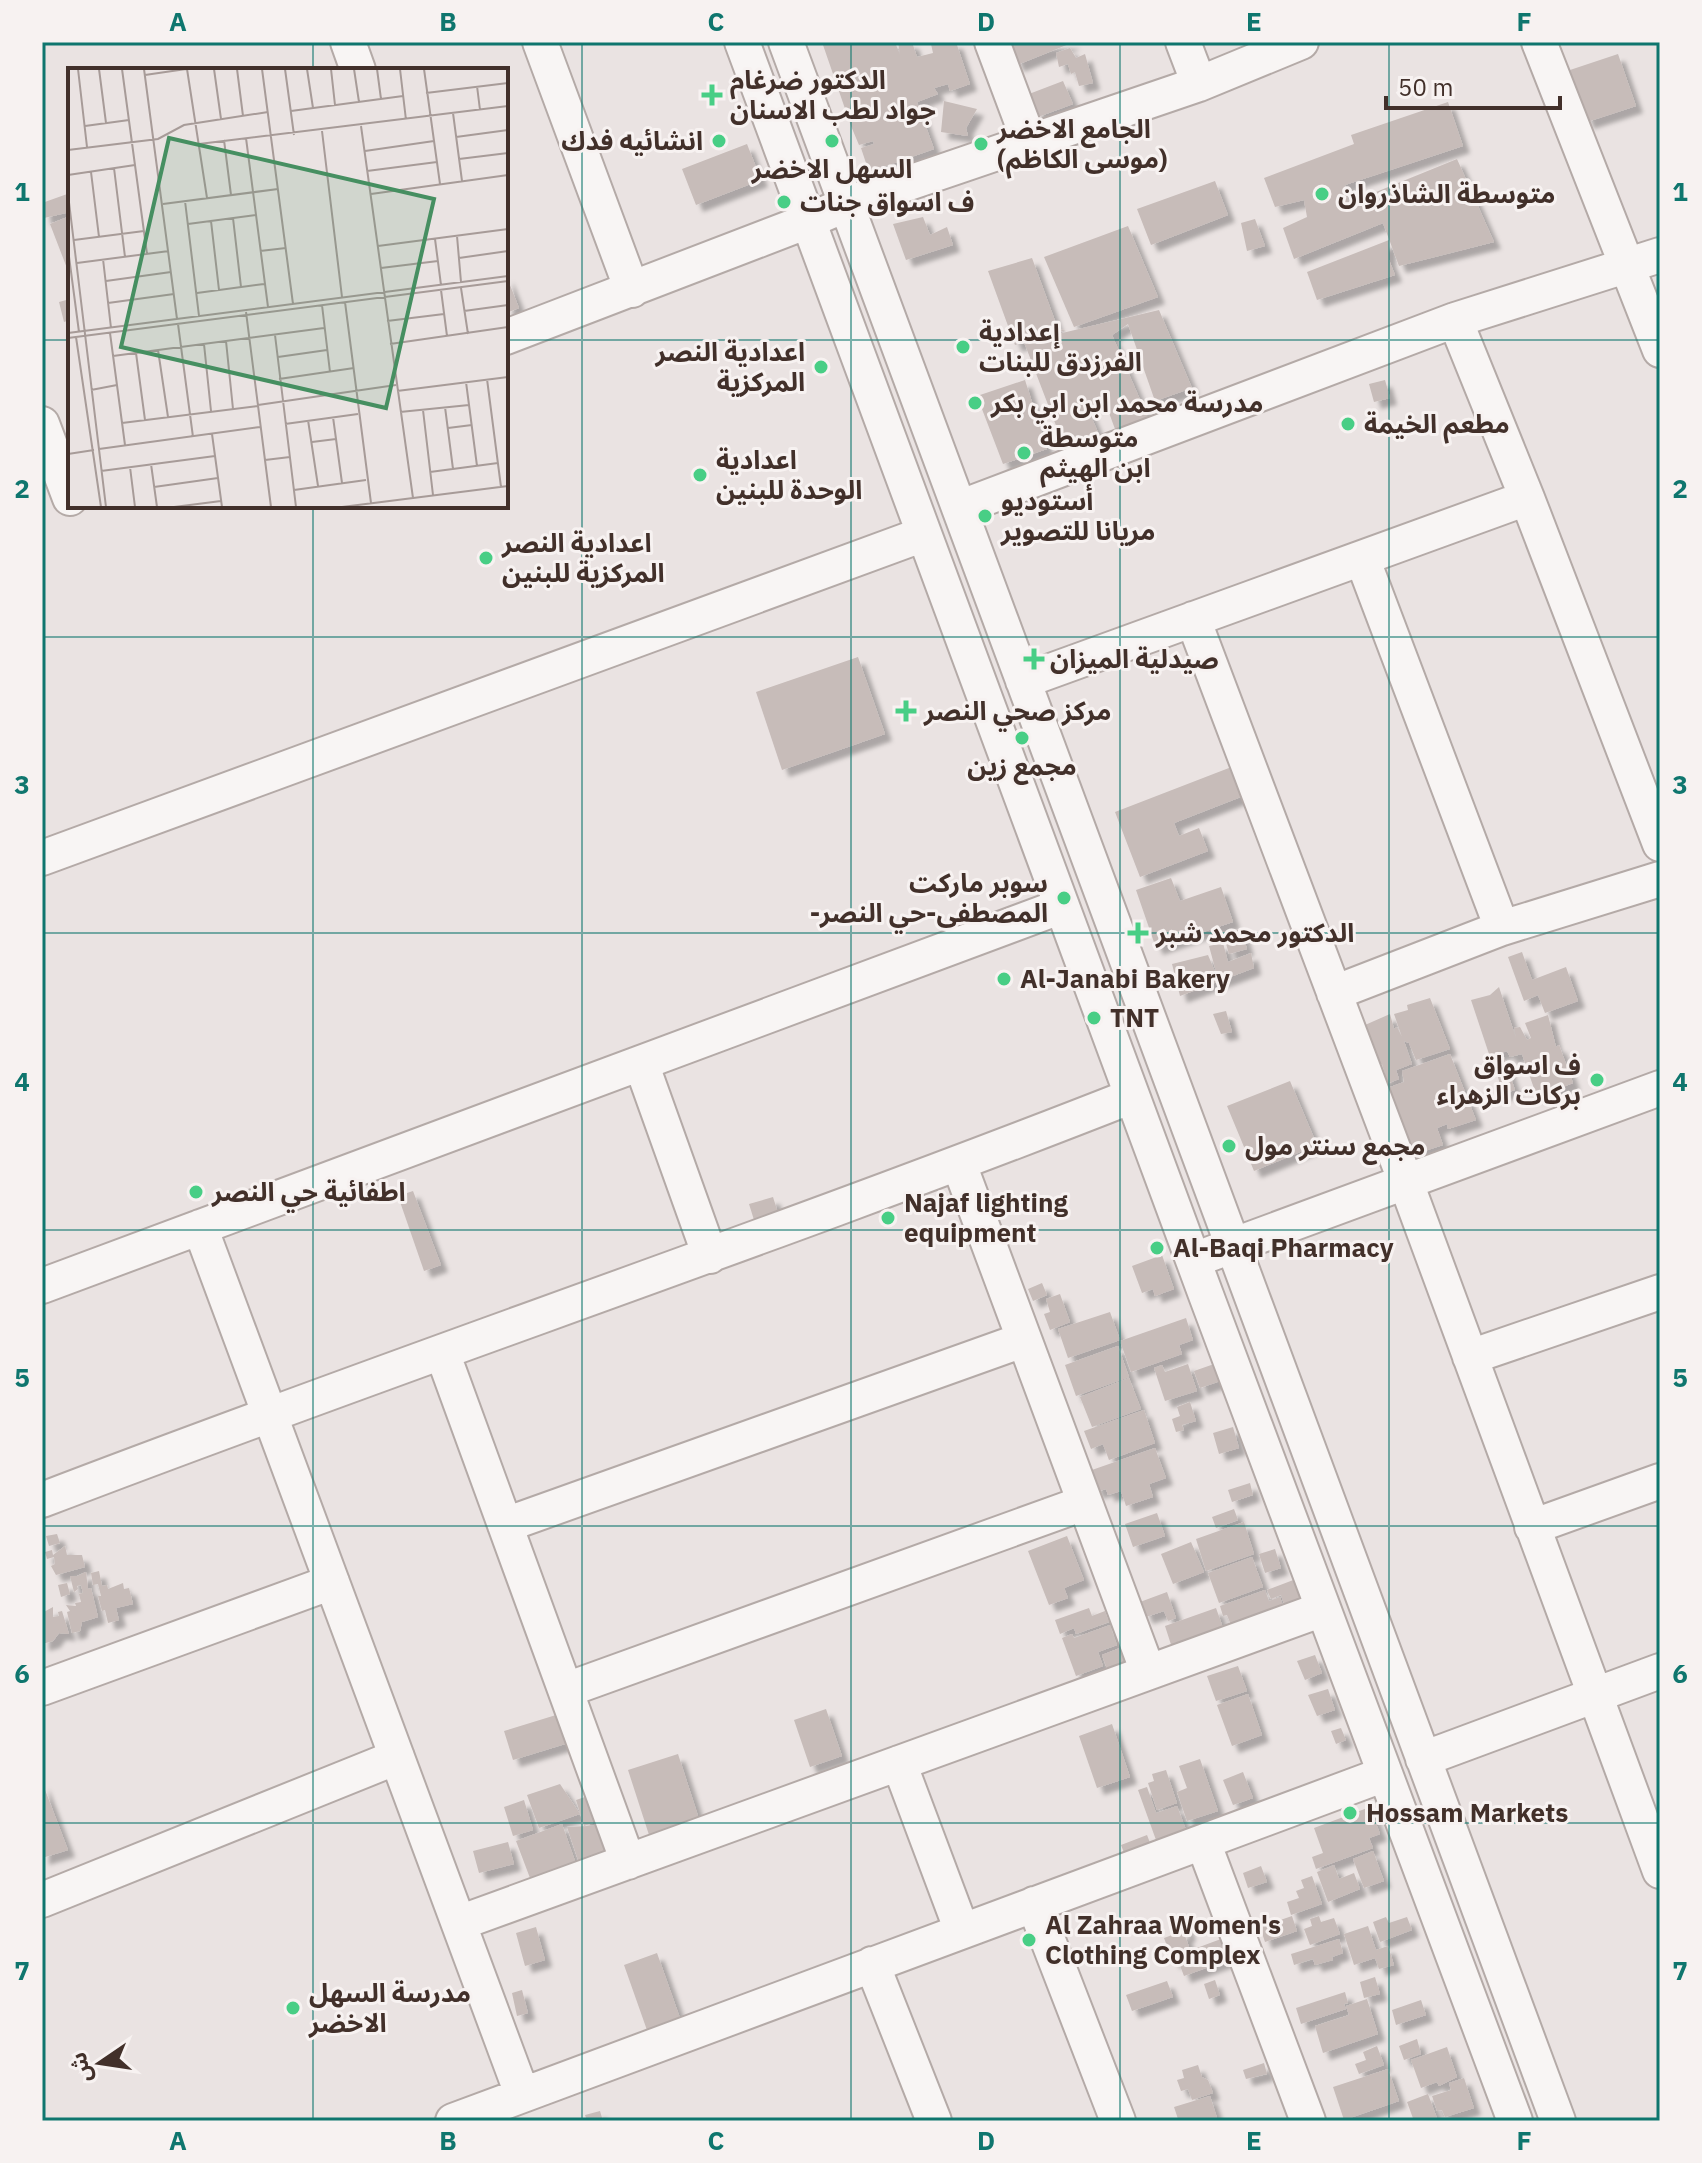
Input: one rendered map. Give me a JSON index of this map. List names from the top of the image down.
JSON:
{
  "places": {
    "health": [
      "الدكتور ضرغام جواد لطب الاسنان",
      "صيدلية الميزان",
      "مركز صحي النصر",
      "الدكتور محمد شبر"
    ],
    "other": [
      "انشائيه فدك",
      "السهل الاخضر",
      "الجامع الاخضر (موسى الكاظم)",
      "متوسطة الشاذروان",
      "ف اسواق جنات",
      "إعدادية الفرزدق للبنات",
      "اعدادية النصر المركزية",
      "مدرسة محمد ابن ابي بكر",
      "مطعم الخيمة",
      "متوسطة ابن الهيثم",
      "اعدادية الوحدة للبنين",
      "أستوديو مريانا للتصوير",
      "اعدادية النصر المركزية للبنين",
      "مجمع زين",
      "سوبر ماركت -المصطفى-حي النصر",
      "Al-Janabi Bakery",
      "TNT",
      "ف اسواق بركات الزهراء",
      "مجمع سنتر مول",
      "اطفائية حي النصر",
      "Najaf lighting equipment",
      "Al-Baqi Pharmacy",
      "Hossam Markets",
      "Al Zahraa Women's Clothing Complex",
      "مدرسة السهل الاخضر"
    ]
  },
  "scale_bar": "50 m",
  "north": "left",
  "grid": {
    "columns": [
      "A",
      "B",
      "C",
      "D",
      "E",
      "F"
    ],
    "rows": [
      "1",
      "2",
      "3",
      "4",
      "5",
      "6",
      "7"
    ]
  }
}
